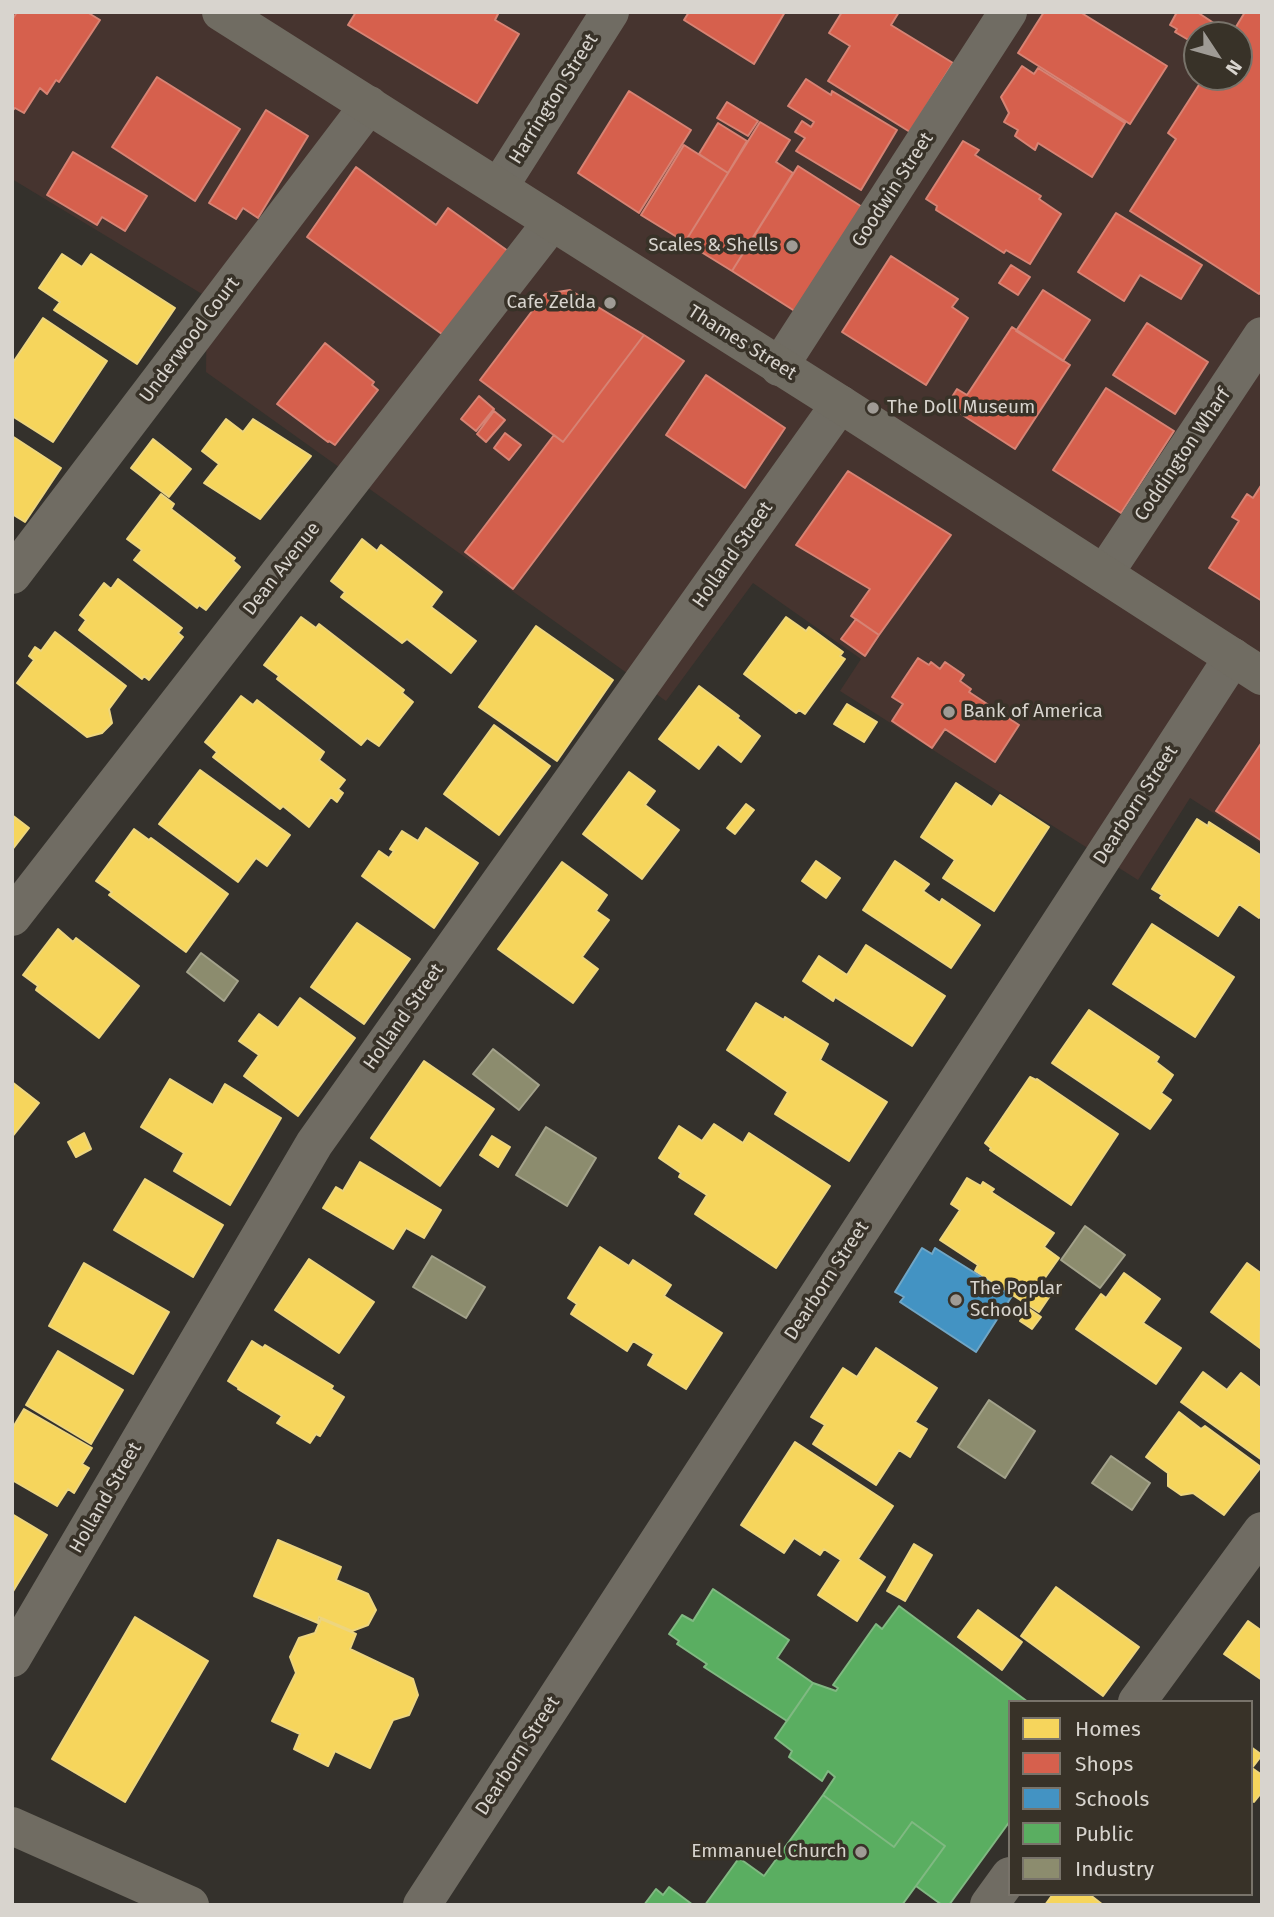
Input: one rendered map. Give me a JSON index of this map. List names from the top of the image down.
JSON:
{
  "streets": {
    "main road": ["Thames Street"],
    "street": [
      "Harrington Street",
      "Goodwin Street",
      "Underwood Court",
      "Coddington Wharf",
      "Holland Street",
      "Dean Avenue",
      "Dearborn Street"
    ]
  },
  "crossings": [
    ["Harrington Street", "Thames Street"],
    ["Goodwin Street", "Thames Street"],
    ["Underwood Court", "Thames Street"],
    ["Thames Street", "Coddington Wharf"],
    ["Thames Street", "Holland Street"],
    ["Thames Street", "Dean Avenue"],
    ["Thames Street", "Dearborn Street"]
  ],
  "places": [
    "Scales & Shells",
    "Cafe Zelda",
    "The Doll Museum",
    "Bank of America",
    "The Poplar School",
    "Emmanuel Church"
  ],
  "legend": [
    "Homes",
    "Shops",
    "Schools",
    "Public",
    "Industry"
  ],
  "north": "bottom right"
}
